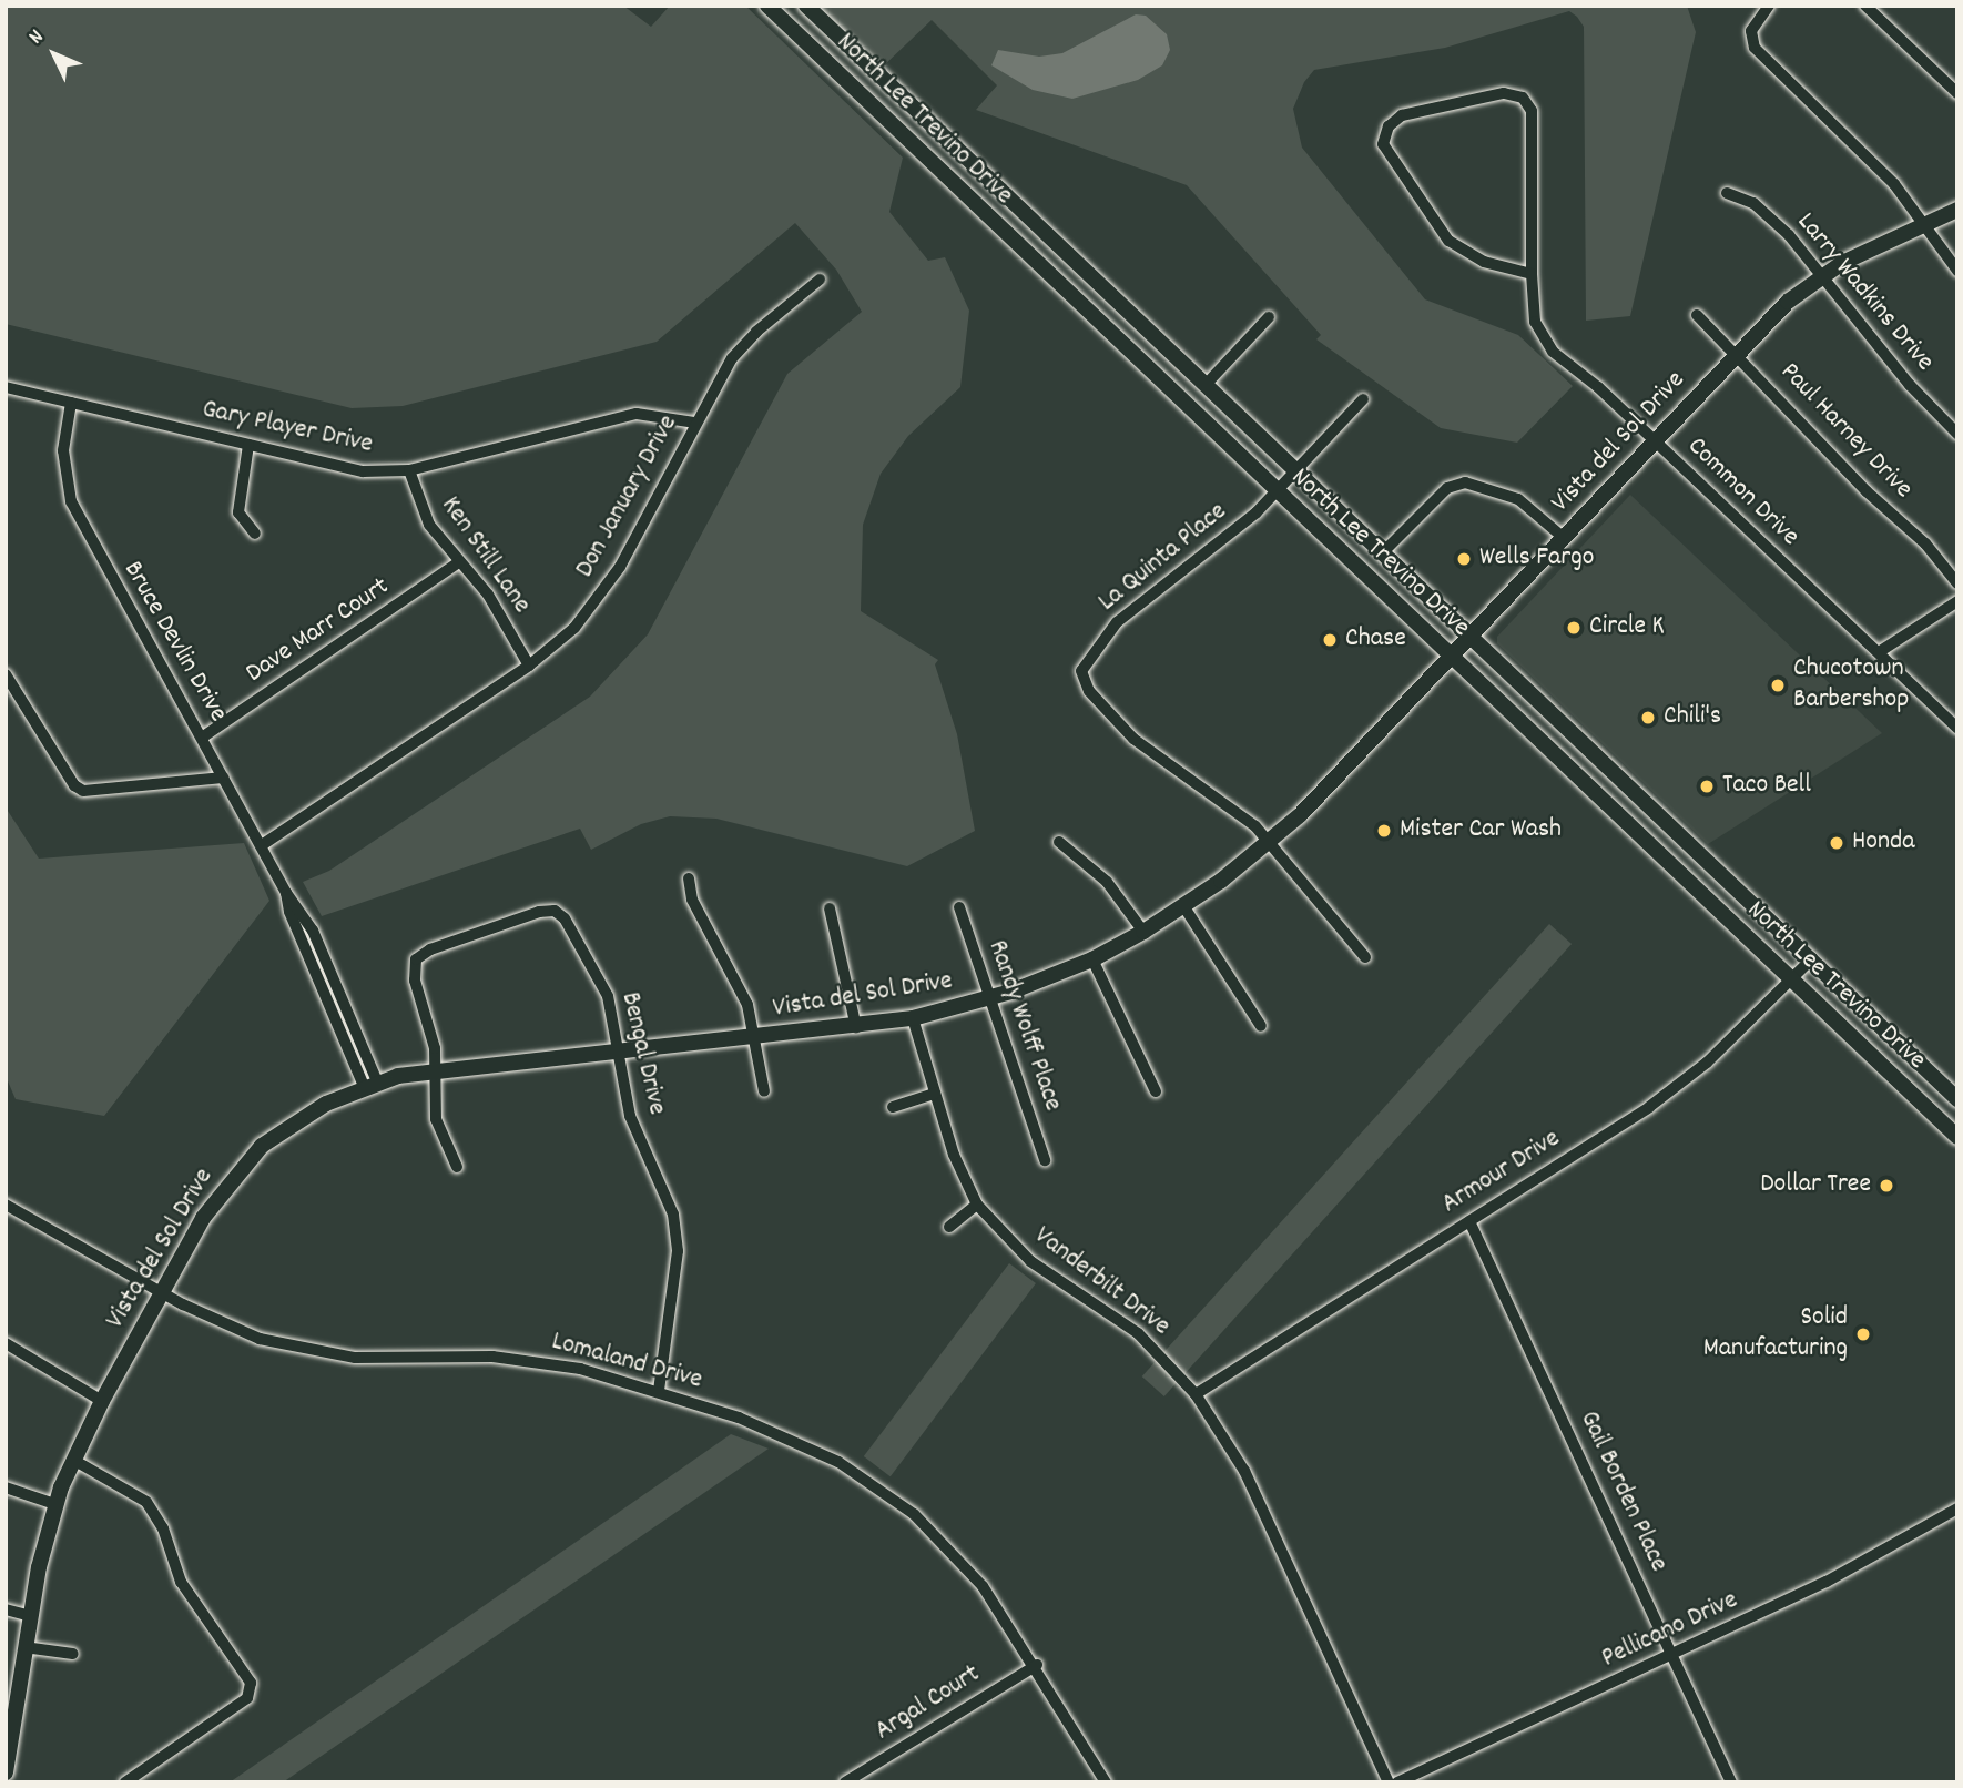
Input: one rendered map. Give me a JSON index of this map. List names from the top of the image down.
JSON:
{
  "streets": {
    "main road": ["North Lee Trevino Drive", "Vista del Sol Drive"],
    "street": [
      "Larry Wadkins Drive",
      "Gary Player Drive",
      "Paul Harney Drive",
      "Common Drive",
      "Don January Drive",
      "Ken Still Lane",
      "La Quinta Place",
      "Dave Marr Court",
      "Bruce Devlin Drive",
      "Randy Wolff Place",
      "Bengal Drive",
      "Armour Drive",
      "Vanderbilt Drive",
      "Lomaland Drive",
      "Gail Borden Place",
      "Pellicano Drive",
      "Argal Court"
    ]
  },
  "crossings": [
    ["North Lee Trevino Drive", "Vista del Sol Drive"],
    ["North Lee Trevino Drive", "La Quinta Place"],
    ["North Lee Trevino Drive", "Armour Drive"],
    ["Larry Wadkins Drive", "Vista del Sol Drive"],
    ["Gary Player Drive", "Don January Drive"],
    ["Gary Player Drive", "Ken Still Lane"],
    ["Gary Player Drive", "Bruce Devlin Drive"],
    ["Paul Harney Drive", "Vista del Sol Drive"],
    ["Vista del Sol Drive", "Common Drive"],
    ["Vista del Sol Drive", "La Quinta Place"],
    ["Vista del Sol Drive", "Bruce Devlin Drive"],
    ["Vista del Sol Drive", "Randy Wolff Place"],
    ["Vista del Sol Drive", "Bengal Drive"],
    ["Vista del Sol Drive", "Vanderbilt Drive"],
    ["Vista del Sol Drive", "Lomaland Drive"],
    ["Don January Drive", "Ken Still Lane"],
    ["Don January Drive", "Bruce Devlin Drive"],
    ["Ken Still Lane", "Dave Marr Court"],
    ["Dave Marr Court", "Bruce Devlin Drive"],
    ["Bengal Drive", "Lomaland Drive"],
    ["Armour Drive", "Vanderbilt Drive"],
    ["Armour Drive", "Gail Borden Place"],
    ["Lomaland Drive", "Argal Court"],
    ["Gail Borden Place", "Pellicano Drive"]
  ],
  "places": [
    "Wells Fargo",
    "Circle K",
    "Chase",
    "Chucotown Barbershop",
    "Chili's",
    "Taco Bell",
    "Mister Car Wash",
    "Honda",
    "Dollar Tree",
    "Solid Manufacturing"
  ],
  "north": "top left"
}
